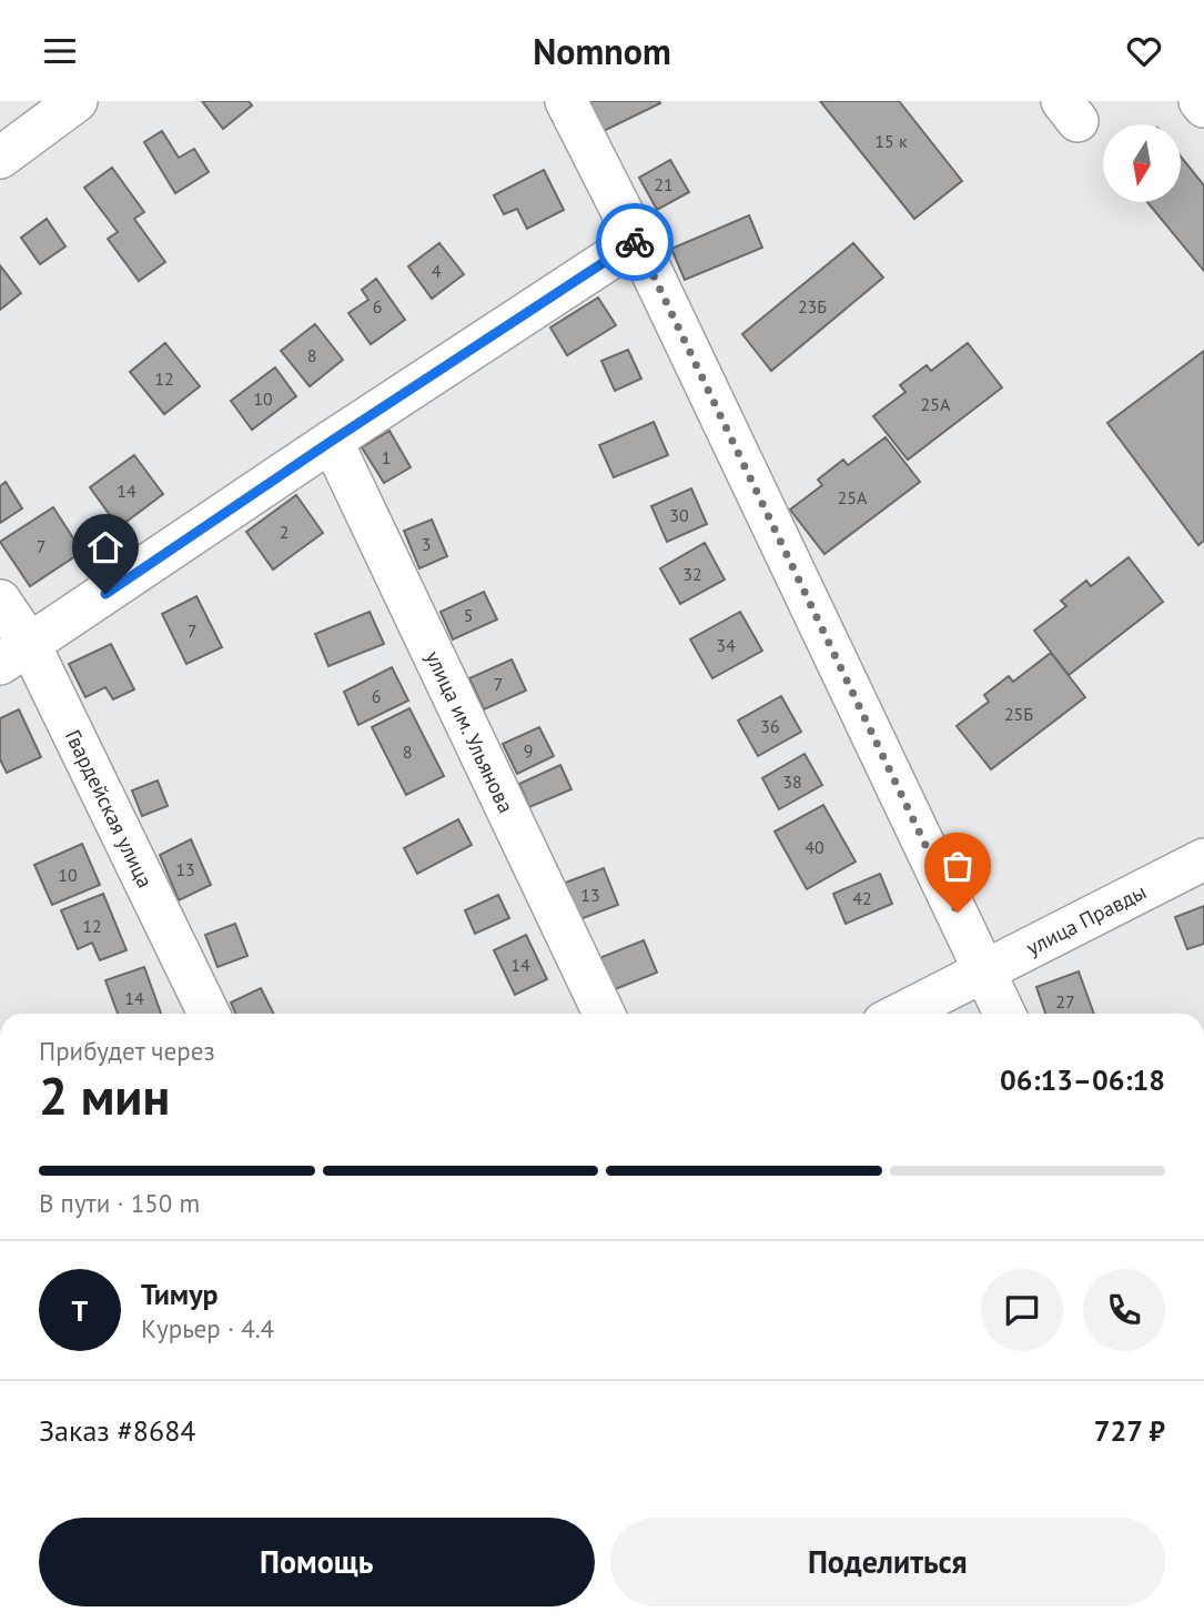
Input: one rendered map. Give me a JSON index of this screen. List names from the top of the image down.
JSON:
{
  "streets": {
    "street": ["улица им. Ульянова", "Гвардейская улица", "улица Правды"]
  },
  "house_numbers": [
    "15 к",
    "21",
    "4",
    "6",
    "23Б",
    "8",
    "12",
    "10",
    "25А",
    "1",
    "14",
    "25А",
    "30",
    "2",
    "3",
    "7",
    "32",
    "5",
    "7",
    "34",
    "7",
    "6",
    "25Б",
    "36",
    "9",
    "8",
    "38",
    "40",
    "13",
    "10",
    "13",
    "42",
    "12",
    "14",
    "14",
    "27"
  ],
  "north": "bottom",
  "page": {
    "header": "Nomnom",
    "heading": ["2 мин", "Прибудет через", "06:13–06:18"],
    "panel": [
      "Тимур",
      "Курьер · 4.4",
      "Заказ #8684",
      "727 ₽"
    ],
    "bar": "В пути · 150 m",
    "round": "Т",
    "buttons": ["Помощь", "Поделиться"]
  }
}
